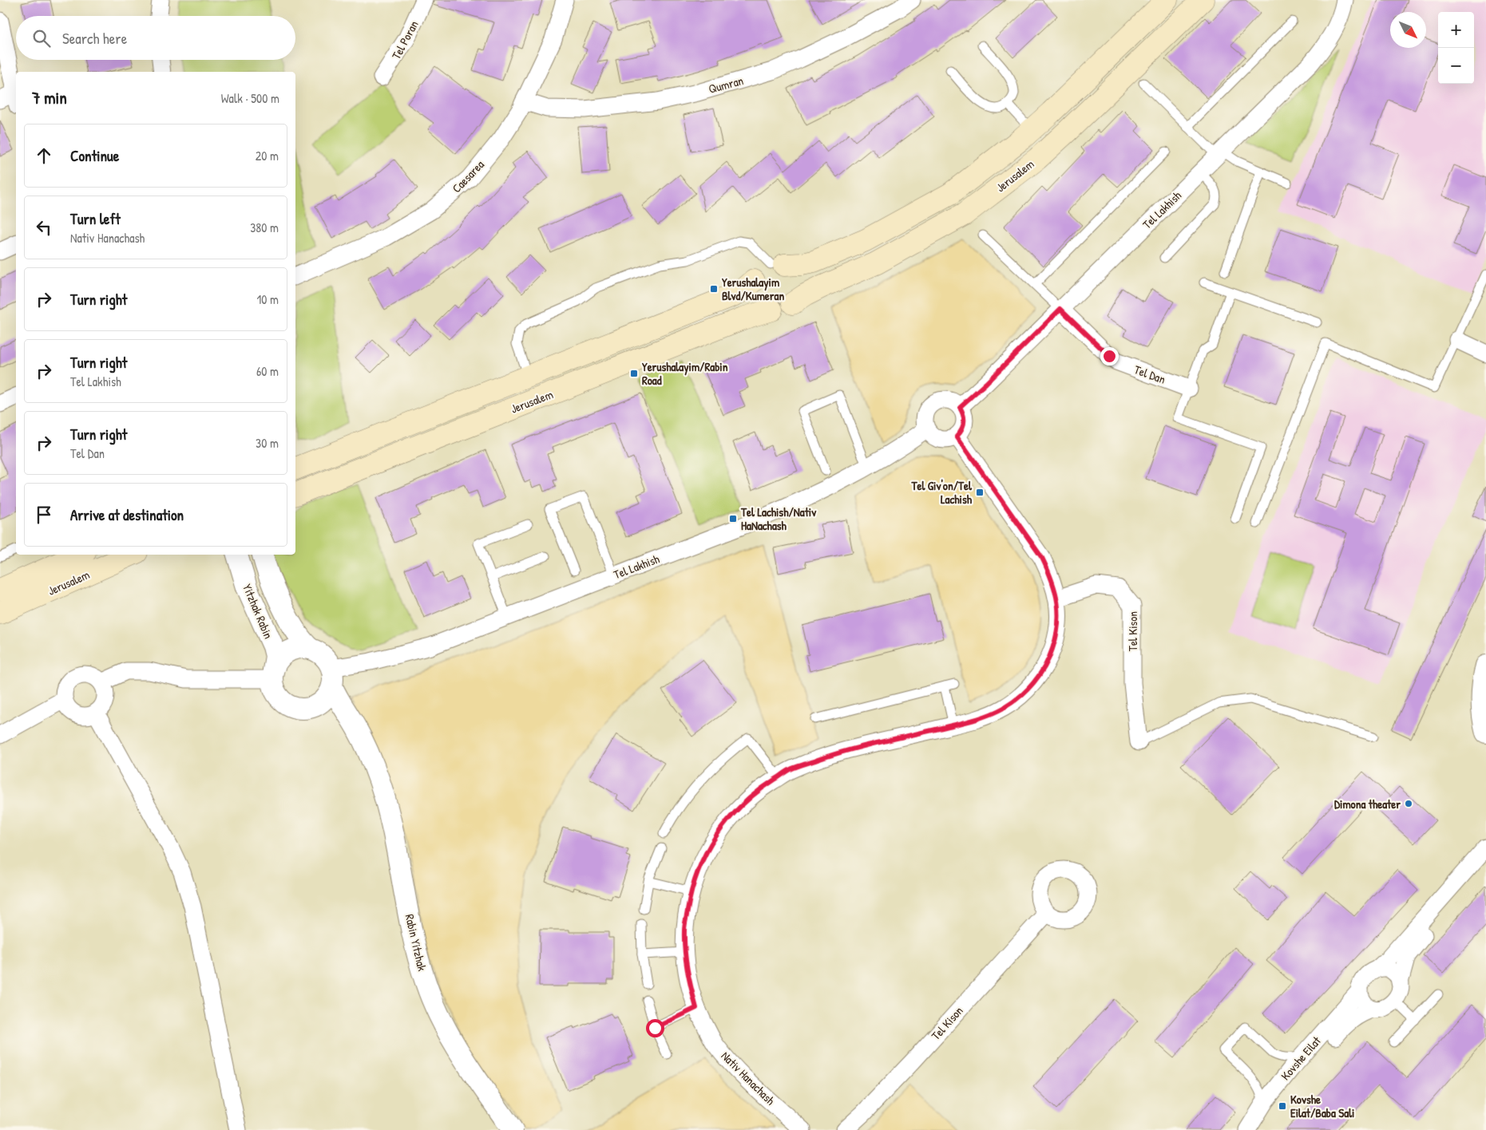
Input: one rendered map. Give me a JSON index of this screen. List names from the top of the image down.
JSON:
{
  "streets": {
    "main road": ["Jerusalem"],
    "street": [
      "Tel Poran",
      "Qumran",
      "Caesarea",
      "Tel Lakhish",
      "Tel Dan",
      "Yitzhak Rabin",
      "Tel Kison",
      "Rabin Yitzhak",
      "Kovshe Eilat",
      "Nativ Hanachash"
    ]
  },
  "crossings": [
    ["Qumran", "Caesarea"],
    ["Tel Lakhish", "Tel Dan"],
    ["Tel Lakhish", "Yitzhak Rabin"],
    ["Tel Lakhish", "Nativ Hanachash"],
    ["Tel Kison", "Nativ Hanachash"]
  ],
  "places": {
    "transit": [
      "Yerushalayim Blvd/Kumeran",
      "Yerushalayim/Rabin Road",
      "Tel Giv'on/Tel Lachish",
      "Tel Lachish/Nativ HaNachash",
      "Kovshe Eilat/Baba Sali"
    ],
    "other": ["Dimona theater"]
  },
  "north": "bottom right",
  "page": {
    "map_buttons": ["+", "−"],
    "search": "Search here",
    "heading": ["7 min", "Walk · 500 m"],
    "list": [
      ["Continue", "20 m"],
      ["Turn left", "Nativ Hanachash", "380 m"],
      ["Turn right", "10 m"],
      ["Turn right", "Tel Lakhish", "60 m"],
      ["Turn right", "Tel Dan", "30 m"],
      "Arrive at destination"
    ]
  }
}
